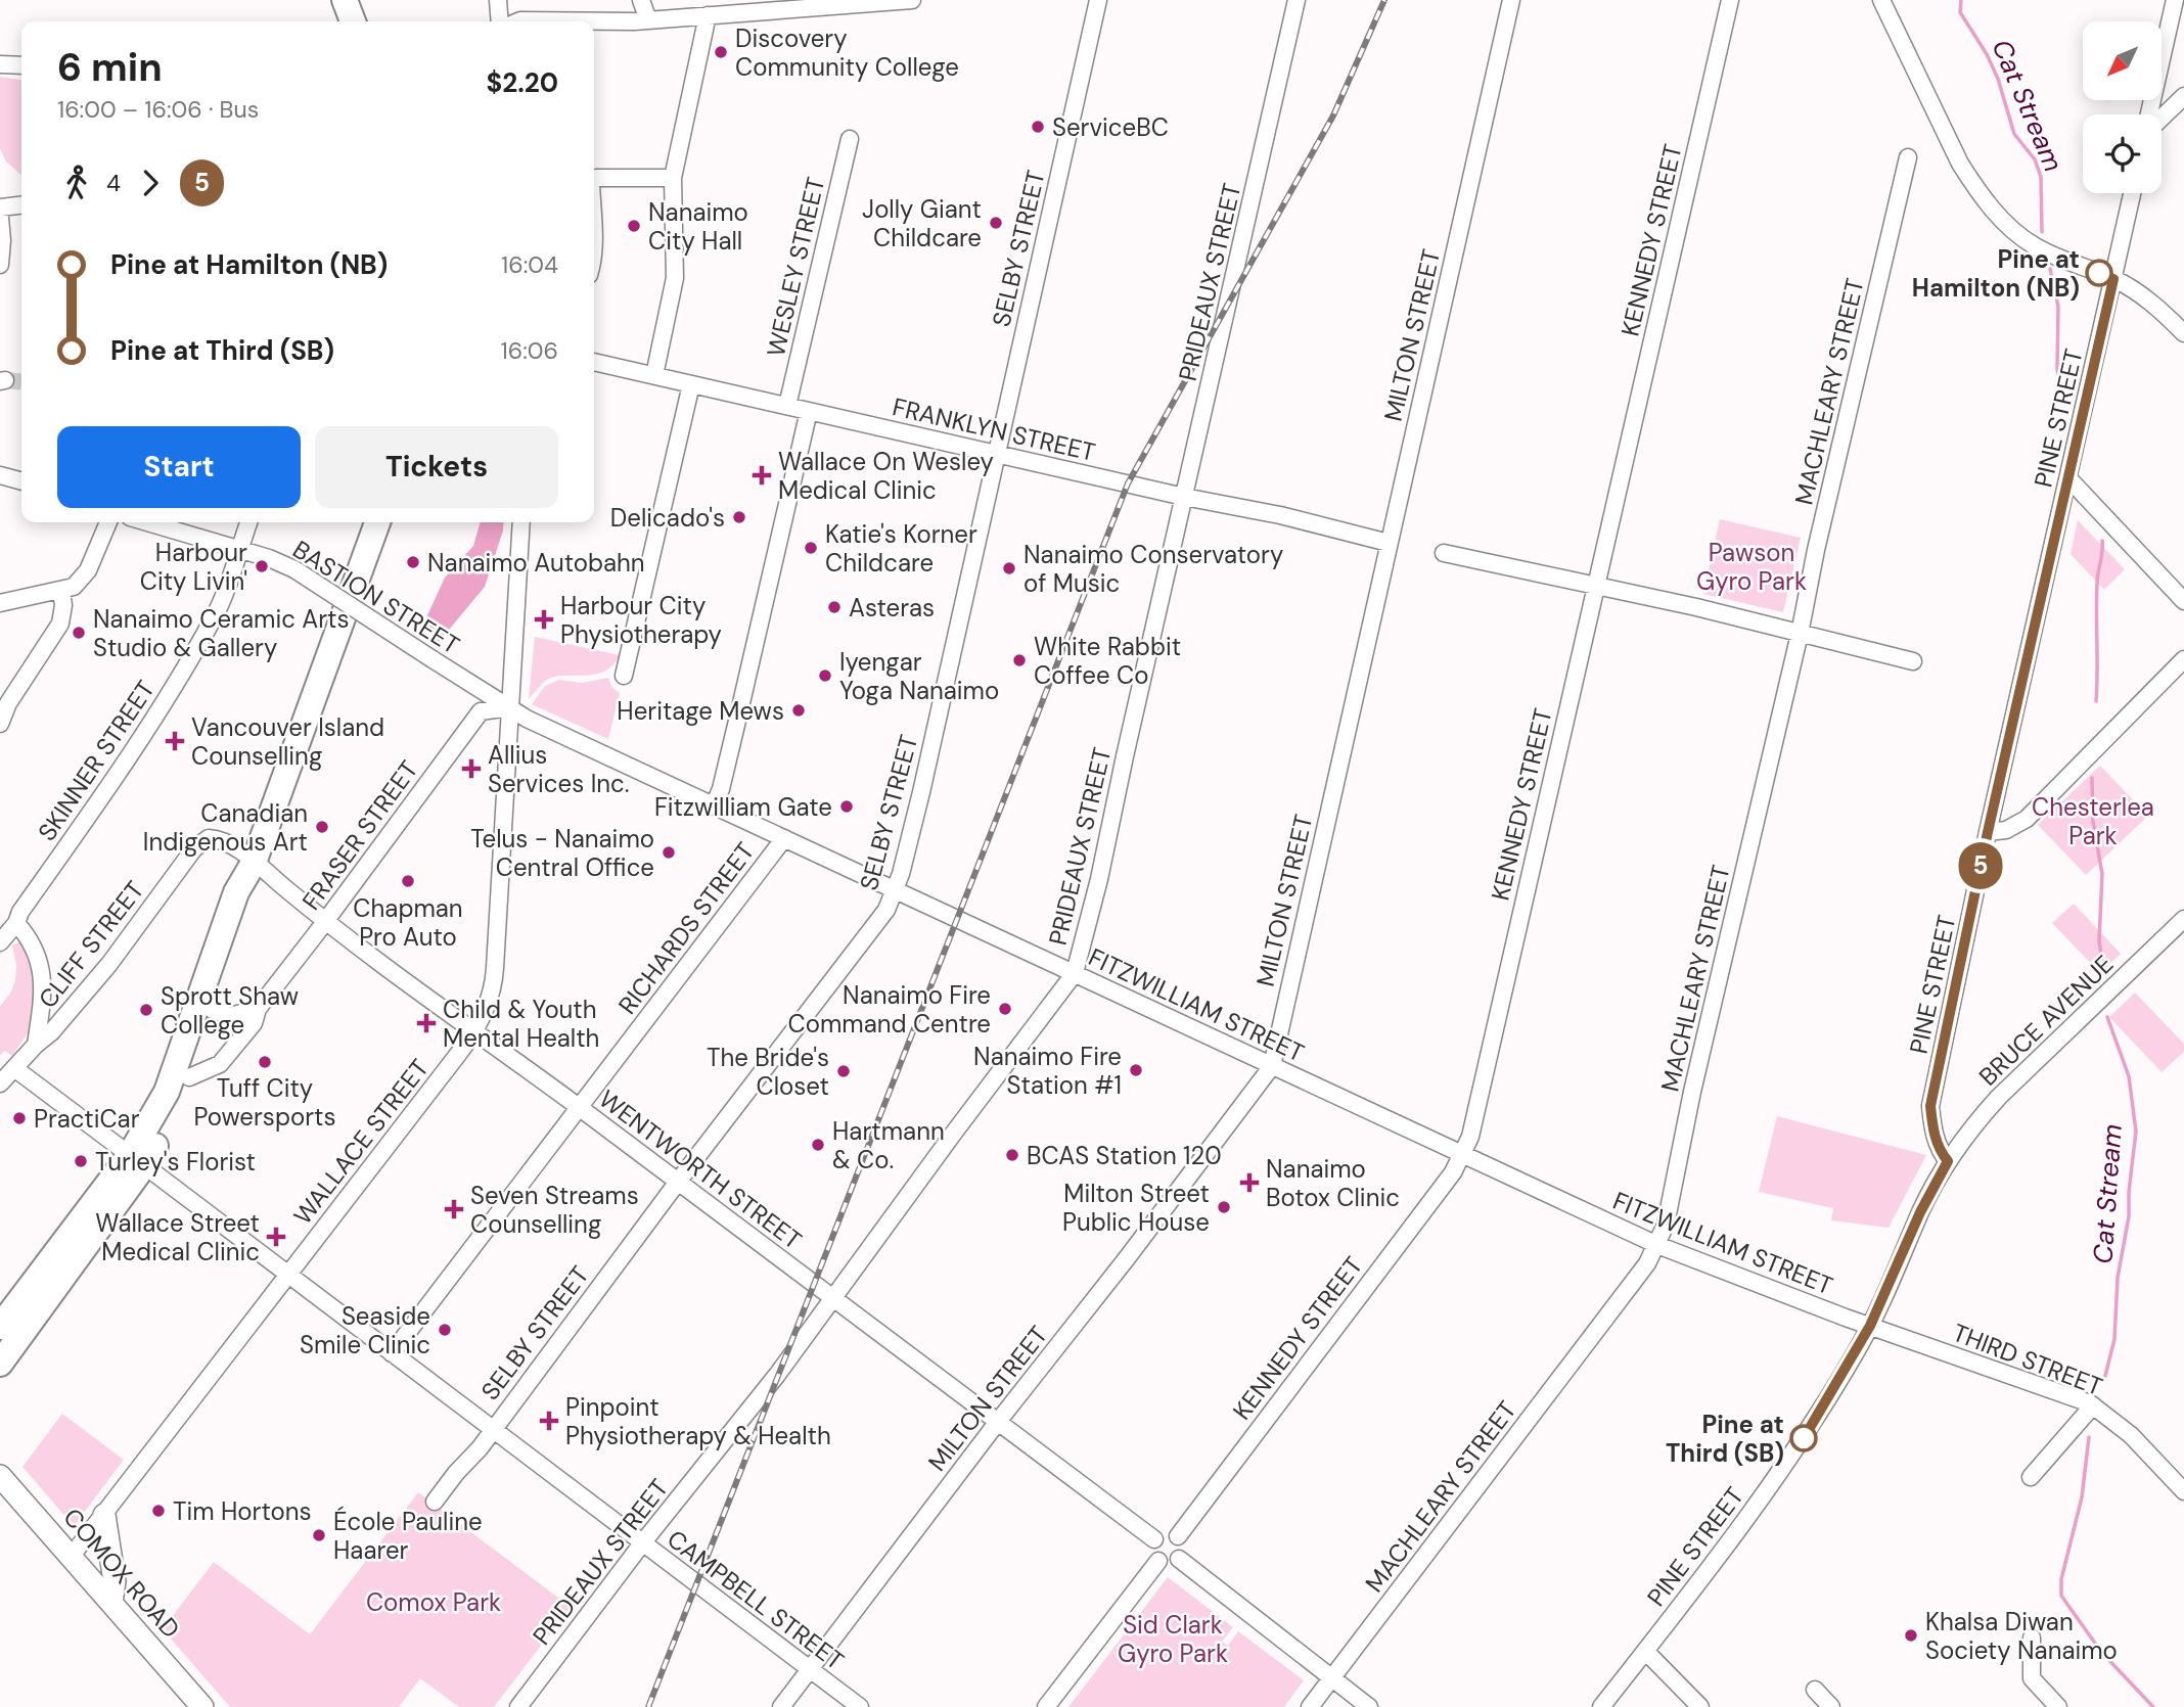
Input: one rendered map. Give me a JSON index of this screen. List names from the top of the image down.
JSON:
{
  "streets": {
    "main road": ["COMOX ROAD"],
    "street": [
      "KENNEDY STREET",
      "SELBY STREET",
      "WESLEY STREET",
      "PRIDEAUX STREET",
      "MILTON STREET",
      "MACHLEARY STREET",
      "PINE STREET",
      "FRANKLYN STREET",
      "BASTION STREET",
      "SKINNER STREET",
      "FRASER STREET",
      "RICHARDS STREET",
      "CLIFF STREET",
      "FITZWILLIAM STREET",
      "BRUCE AVENUE",
      "WALLACE STREET",
      "WENTWORTH STREET",
      "THIRD STREET",
      "CAMPBELL STREET"
    ]
  },
  "crossings": [
    ["KENNEDY STREET", "FITZWILLIAM STREET"],
    ["KENNEDY STREET", "WENTWORTH STREET"],
    ["SELBY STREET", "FRANKLYN STREET"],
    ["SELBY STREET", "FITZWILLIAM STREET"],
    ["SELBY STREET", "WENTWORTH STREET"],
    ["SELBY STREET", "CAMPBELL STREET"],
    ["WESLEY STREET", "FRANKLYN STREET"],
    ["PRIDEAUX STREET", "FRANKLYN STREET"],
    ["PRIDEAUX STREET", "FITZWILLIAM STREET"],
    ["PRIDEAUX STREET", "WENTWORTH STREET"],
    ["PRIDEAUX STREET", "CAMPBELL STREET"],
    ["MILTON STREET", "FRANKLYN STREET"],
    ["MILTON STREET", "FITZWILLIAM STREET"],
    ["MILTON STREET", "WENTWORTH STREET"],
    ["MILTON STREET", "CAMPBELL STREET"],
    ["MACHLEARY STREET", "FITZWILLIAM STREET"],
    ["PINE STREET", "FITZWILLIAM STREET"],
    ["PINE STREET", "BRUCE AVENUE"],
    ["PINE STREET", "THIRD STREET"],
    ["BASTION STREET", "SKINNER STREET"],
    ["BASTION STREET", "FRASER STREET"],
    ["BASTION STREET", "FITZWILLIAM STREET"],
    ["BASTION STREET", "WALLACE STREET"],
    ["FRASER STREET", "FITZWILLIAM STREET"],
    ["FRASER STREET", "WALLACE STREET"],
    ["FRASER STREET", "WENTWORTH STREET"],
    ["RICHARDS STREET", "FITZWILLIAM STREET"],
    ["RICHARDS STREET", "WENTWORTH STREET"],
    ["RICHARDS STREET", "CAMPBELL STREET"],
    ["CLIFF STREET", "WENTWORTH STREET"],
    ["CLIFF STREET", "CAMPBELL STREET"],
    ["FITZWILLIAM STREET", "WALLACE STREET"],
    ["FITZWILLIAM STREET", "THIRD STREET"],
    ["WALLACE STREET", "WENTWORTH STREET"],
    ["WALLACE STREET", "COMOX ROAD"],
    ["WALLACE STREET", "CAMPBELL STREET"]
  ],
  "water": ["Cat Stream"],
  "parks": [
    "Pawson Gyro Park",
    "Chesterlea Park",
    "Comox Park",
    "Sid Clark Gyro Park"
  ],
  "places": {
    "other": [
      "Discovery Community College",
      "ServiceBC",
      "Jolly Giant Childcare",
      "Nanaimo City Hall",
      "Pine at Hamilton (NB)",
      "Delicado's",
      "Katie's Korner Childcare",
      "Nanaimo Autobahn",
      "Harbour City Livin'",
      "Nanaimo Conservatory of Music",
      "Asteras",
      "Nanaimo Ceramic Arts Studio & Gallery",
      "White Rabbit Coffee Co",
      "Iyengar Yoga Nanaimo",
      "Heritage Mews",
      "Fitzwilliam Gate",
      "Canadian Indigenous Art",
      "Telus - Nanaimo Central Office",
      "Chapman Pro Auto",
      "Nanaimo Fire Command Centre",
      "Sprott Shaw College",
      "Tuff City Powersports",
      "Nanaimo Fire Station #1",
      "The Bride's Closet",
      "PractiCar",
      "Hartmann & Co.",
      "BCAS Station 120",
      "Turley's Florist",
      "Milton Street Public House",
      "Seaside Smile Clinic",
      "Pine at Third (SB)",
      "Tim Hortons",
      "École Pauline Haarer",
      "Khalsa Diwan Society Nanaimo"
    ],
    "health": [
      "Wallace On Wesley Medical Clinic",
      "Harbour City Physiotherapy",
      "Vancouver Island Counselling",
      "Allius Services Inc.",
      "Child & Youth Mental Health",
      "Nanaimo Botox Clinic",
      "Seven Streams Counselling",
      "Wallace Street Medical Clinic",
      "Pinpoint Physiotherapy & Health"
    ]
  },
  "lines": ["bus line 5"],
  "north": "bottom left",
  "page": {
    "on_map": "5",
    "heading": ["6 min", "16:00 – 16:06 · Bus", "$2.20"],
    "legs": ["4", "5"],
    "list": [
      {
        "name": "Pine at Hamilton (NB)",
        "value": "16:04"
      },
      {
        "name": "Pine at Third (SB)",
        "value": "16:06"
      }
    ],
    "buttons": ["Start", "Tickets"]
  }
}
